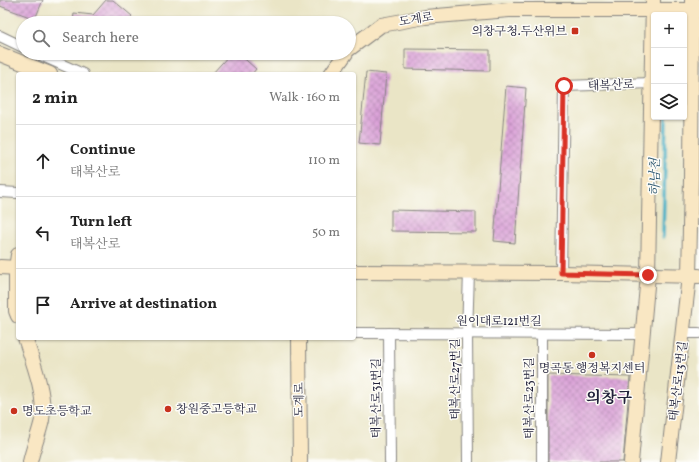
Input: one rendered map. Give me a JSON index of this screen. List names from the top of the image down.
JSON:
{
  "streets": {
    "street": [
      "도계로",
      "태복산로",
      "원이대로121번길",
      "태복산로27번길",
      "태복산로13번길",
      "태복산로31번길",
      "태복산로23번길"
    ]
  },
  "crossings": [
    ["도계로", "태복산로13번길"],
    ["원이대로121번길", "태복산로27번길"],
    ["원이대로121번길", "태복산로31번길"],
    ["원이대로121번길", "태복산로23번길"]
  ],
  "districts": ["의창구"],
  "water": ["하남천"],
  "places": {
    "transit": ["의창구청.두산위브"],
    "other": ["명곡동 행정복지센터", "창원중고등학교", "명도초등학교"]
  },
  "page": {
    "map_buttons": ["+", "−"],
    "search": "Search here",
    "heading": ["2 min", "Walk · 160 m"],
    "list": [
      ["Continue", "태복산로", "110 m"],
      ["Turn left", "태복산로", "50 m"],
      "Arrive at destination"
    ]
  }
}
